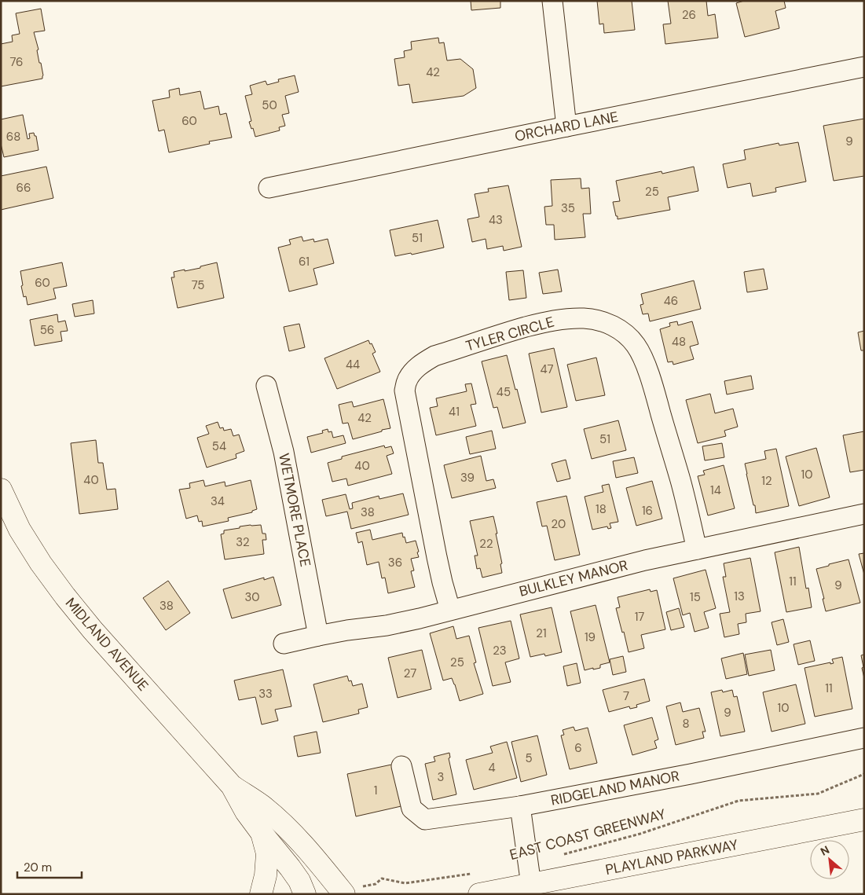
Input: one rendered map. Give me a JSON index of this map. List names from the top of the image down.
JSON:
{
  "streets": {
    "street": [
      "ORCHARD LANE",
      "TYLER CIRCLE",
      "WETMORE PLACE",
      "BULKLEY MANOR",
      "MIDLAND AVENUE",
      "RIDGELAND MANOR",
      "PLAYLAND PARKWAY"
    ],
    "path": ["EAST COAST GREENWAY"]
  },
  "crossings": [
    ["TYLER CIRCLE", "BULKLEY MANOR"],
    ["WETMORE PLACE", "BULKLEY MANOR"]
  ],
  "house_numbers": [
    "26",
    "76",
    "42",
    "50",
    "60",
    "68",
    "9",
    "66",
    "25",
    "35",
    "43",
    "51",
    "61",
    "60",
    "75",
    "46",
    "56",
    "48",
    "44",
    "47",
    "45",
    "41",
    "42",
    "51",
    "54",
    "40",
    "10",
    "39",
    "40",
    "12",
    "14",
    "34",
    "18",
    "16",
    "38",
    "20",
    "32",
    "22",
    "36",
    "11",
    "9",
    "13",
    "30",
    "15",
    "38",
    "17",
    "21",
    "19",
    "23",
    "25",
    "27",
    "11",
    "33",
    "7",
    "10",
    "9",
    "8",
    "6",
    "5",
    "4",
    "3",
    "1"
  ],
  "scale_bar": "20 m",
  "north": "top left"
}
